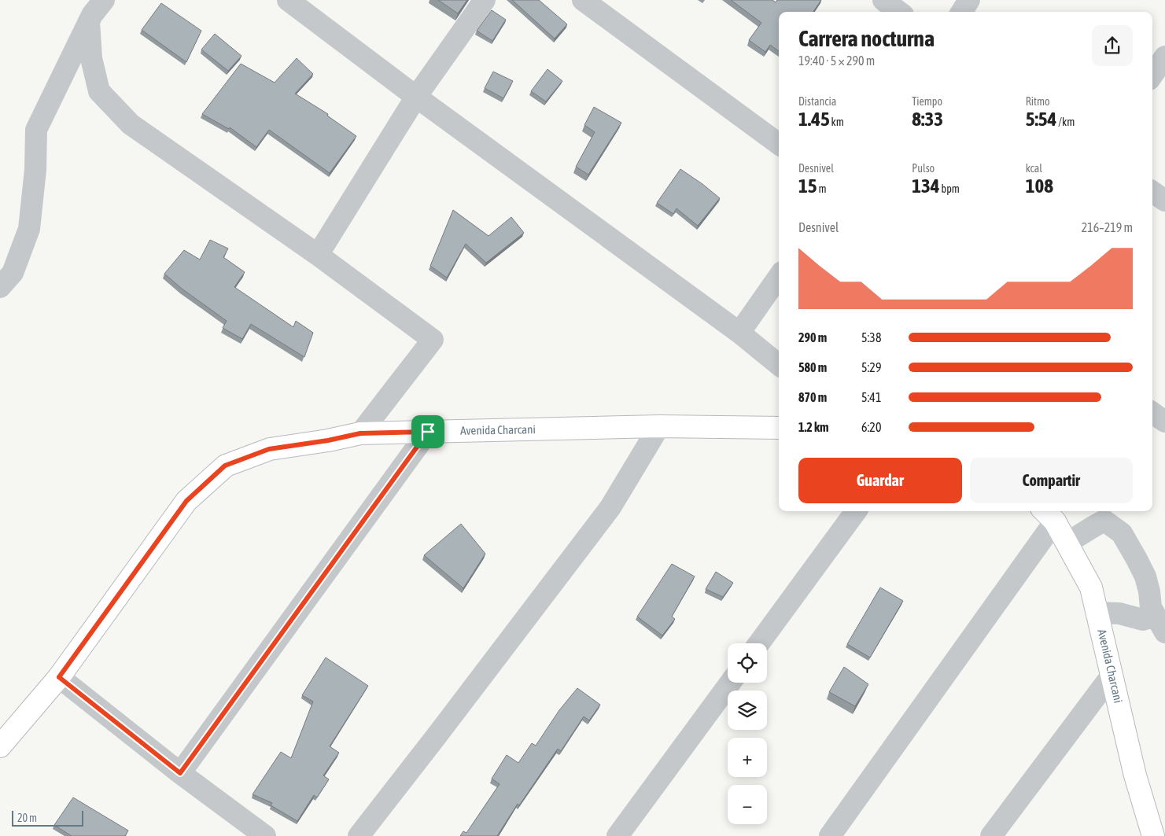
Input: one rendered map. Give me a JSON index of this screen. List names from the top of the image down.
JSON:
{
  "streets": {
    "main road": ["Avenida Charcani"]
  },
  "scale_bar": "20 m",
  "page": {
    "heading": ["Carrera nocturna", "19:40 · 5 × 290 m"],
    "stats": [
      ["Distancia", "1.45 km"],
      ["Tiempo", "8:33"],
      ["Ritmo", "5:54 /km"],
      ["Desnivel", "15 m"],
      ["Pulso", "134 bpm"],
      ["kcal", "108"]
    ],
    "chart": ["Desnivel", "216–219 m"],
    "list": [
      {
        "name": "290 m",
        "note": "5:38"
      },
      {
        "name": "580 m",
        "note": "5:29"
      },
      {
        "name": "870 m",
        "note": "5:41"
      },
      {
        "name": "1.2 km",
        "note": "6:20"
      }
    ],
    "buttons": ["Guardar", "Compartir"],
    "map_buttons": ["+", "−"],
    "scale": "20 m"
  }
}
